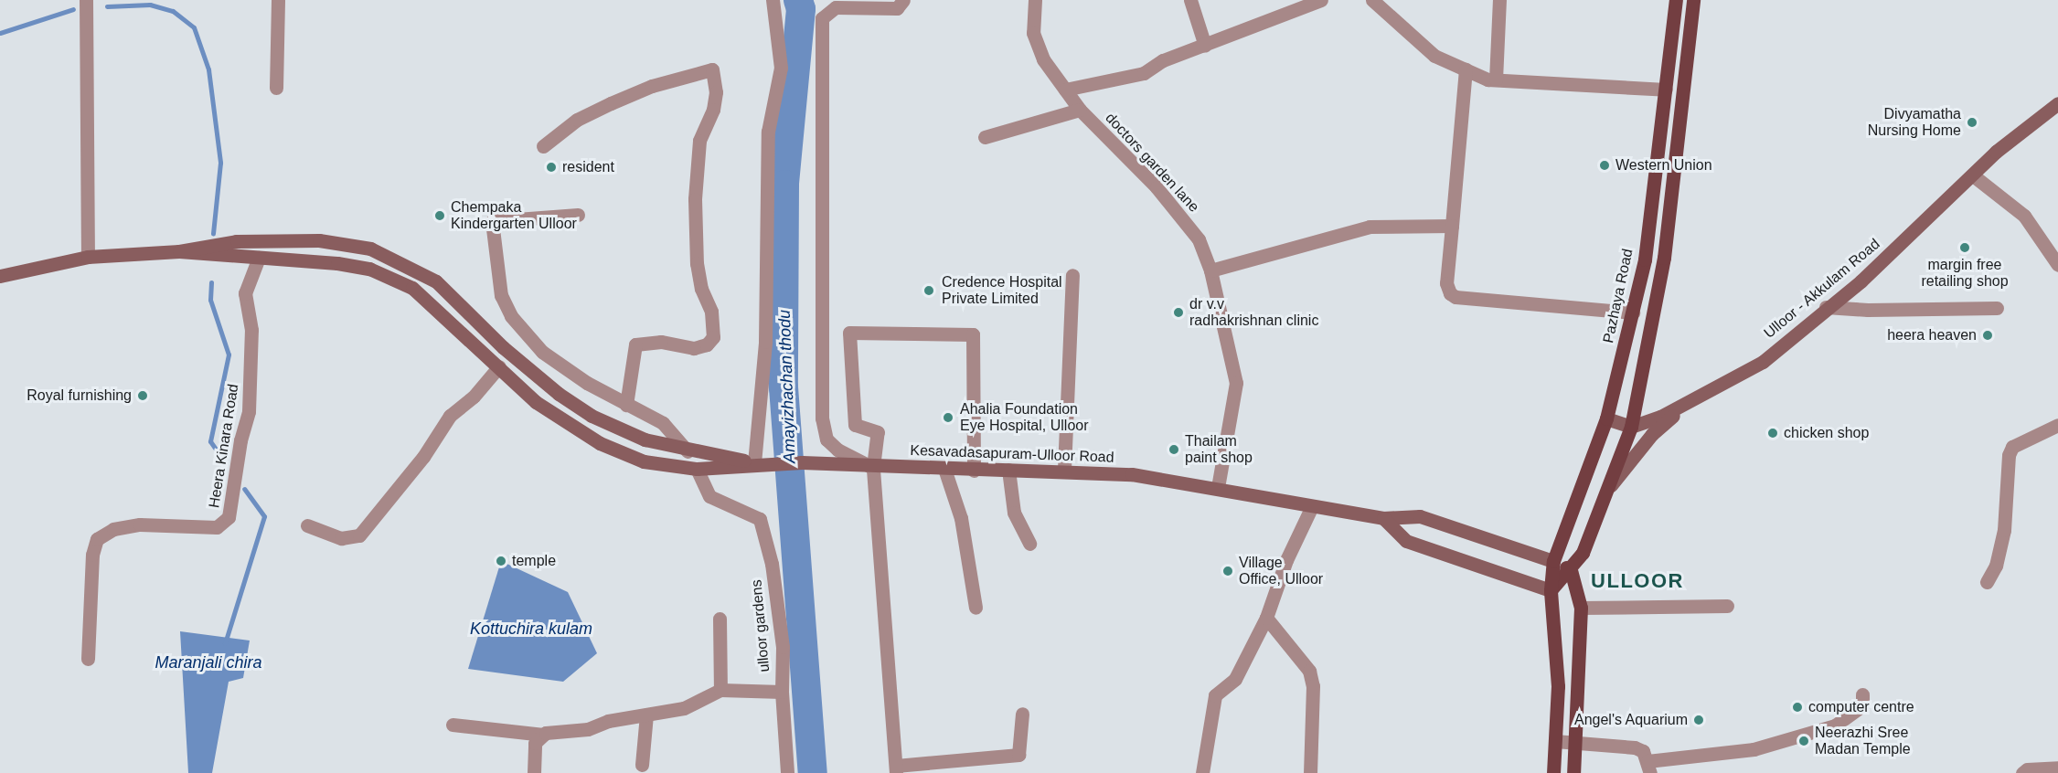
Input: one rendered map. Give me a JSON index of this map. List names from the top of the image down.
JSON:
{
  "streets": {
    "main road": ["Ulloor - Akkulam Road", "Pazhaya Road", "Kesavadasapuram-Ulloor Road"],
    "street": ["doctors garden lane", "Heera Kinara Road", "ulloor gardens"]
  },
  "crossings": [
    ["doctors garden lane", "Kesavadasapuram-Ulloor Road"],
    ["Pazhaya Road", "Kesavadasapuram-Ulloor Road"]
  ],
  "districts": ["ULLOOR"],
  "water": ["Amayizhachan thodu", "Kottuchira kulam", "Maranjali chira"],
  "places": [
    "Divyamatha Nursing Home",
    "Western Union",
    "resident",
    "Chempaka Kindergarten Ulloor",
    "margin free retailing shop",
    "Credence Hospital Private Limited",
    "dr v.v radhakrishnan clinic",
    "heera heaven",
    "Royal furnishing",
    "Ahalia Foundation Eye Hospital, Ulloor",
    "chicken shop",
    "Thailam paint shop",
    "temple",
    "Village Office, Ulloor",
    "computer centre",
    "Angel's Aquarium",
    "Neerazhi Sree Madan Temple"
  ]
}
